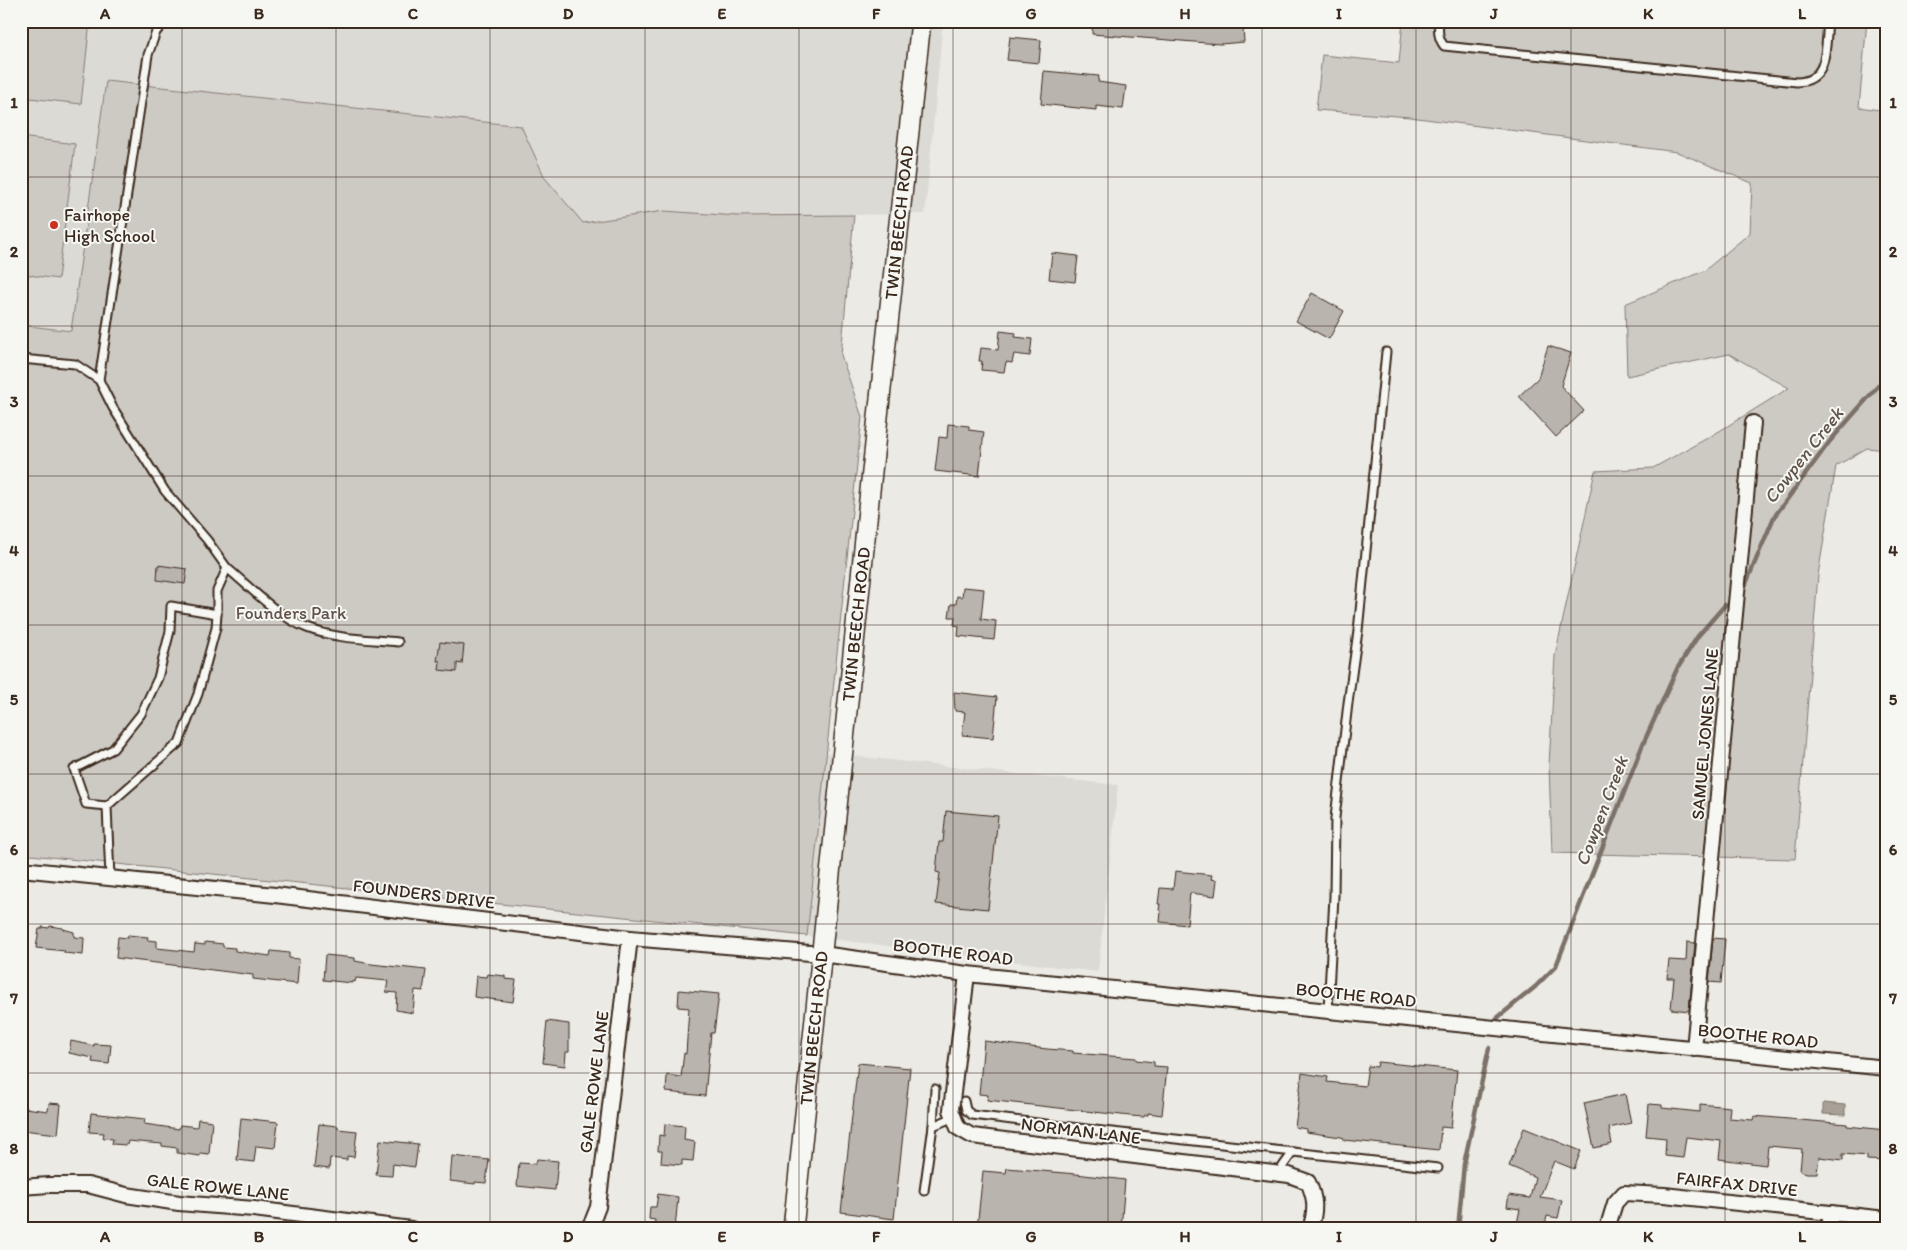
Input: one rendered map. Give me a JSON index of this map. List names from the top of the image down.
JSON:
{
  "streets": {
    "street": [
      "TWIN BEECH ROAD",
      "SAMUEL JONES LANE",
      "FOUNDERS DRIVE",
      "BOOTHE ROAD",
      "GALE ROWE LANE",
      "NORMAN LANE",
      "FAIRFAX DRIVE"
    ]
  },
  "crossings": [
    ["TWIN BEECH ROAD", "FOUNDERS DRIVE"],
    ["TWIN BEECH ROAD", "BOOTHE ROAD"],
    ["SAMUEL JONES LANE", "BOOTHE ROAD"],
    ["FOUNDERS DRIVE", "BOOTHE ROAD"],
    ["FOUNDERS DRIVE", "GALE ROWE LANE"]
  ],
  "water": ["Cowpen Creek"],
  "parks": ["Founders Park"],
  "places": ["Fairhope High School"],
  "grid": {
    "columns": [
      "A",
      "B",
      "C",
      "D",
      "E",
      "F",
      "G",
      "H",
      "I",
      "J",
      "K",
      "L"
    ],
    "rows": [
      "1",
      "2",
      "3",
      "4",
      "5",
      "6",
      "7",
      "8"
    ]
  }
}
